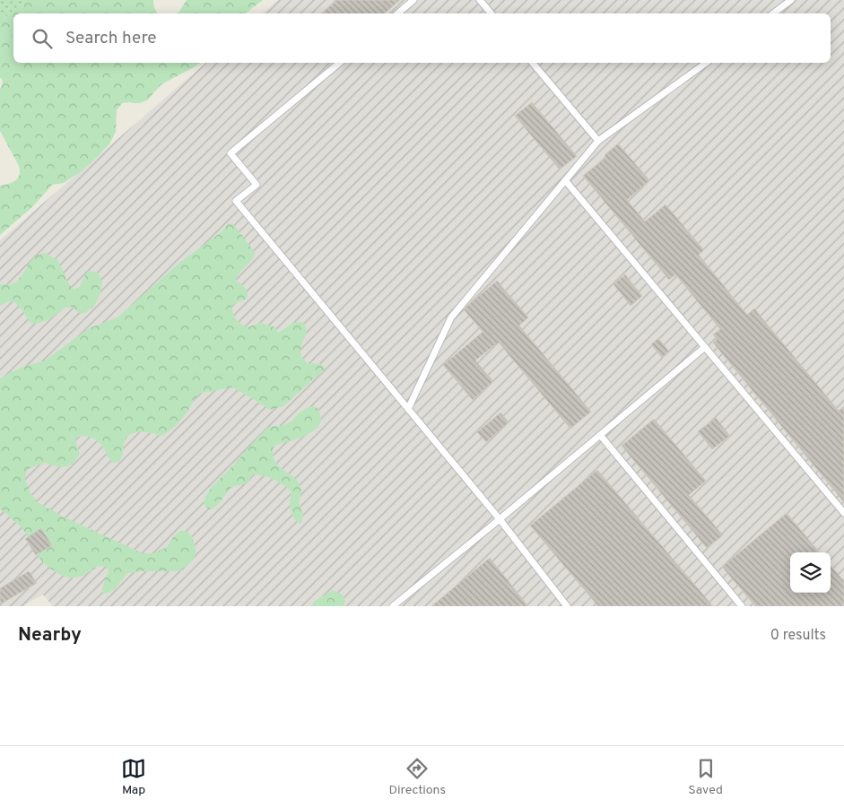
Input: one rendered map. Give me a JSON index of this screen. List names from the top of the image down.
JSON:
{
  "page": {
    "search": "Search here",
    "heading": ["Nearby", "0 results"],
    "nav": ["Map", "Directions", "Saved"]
  }
}
